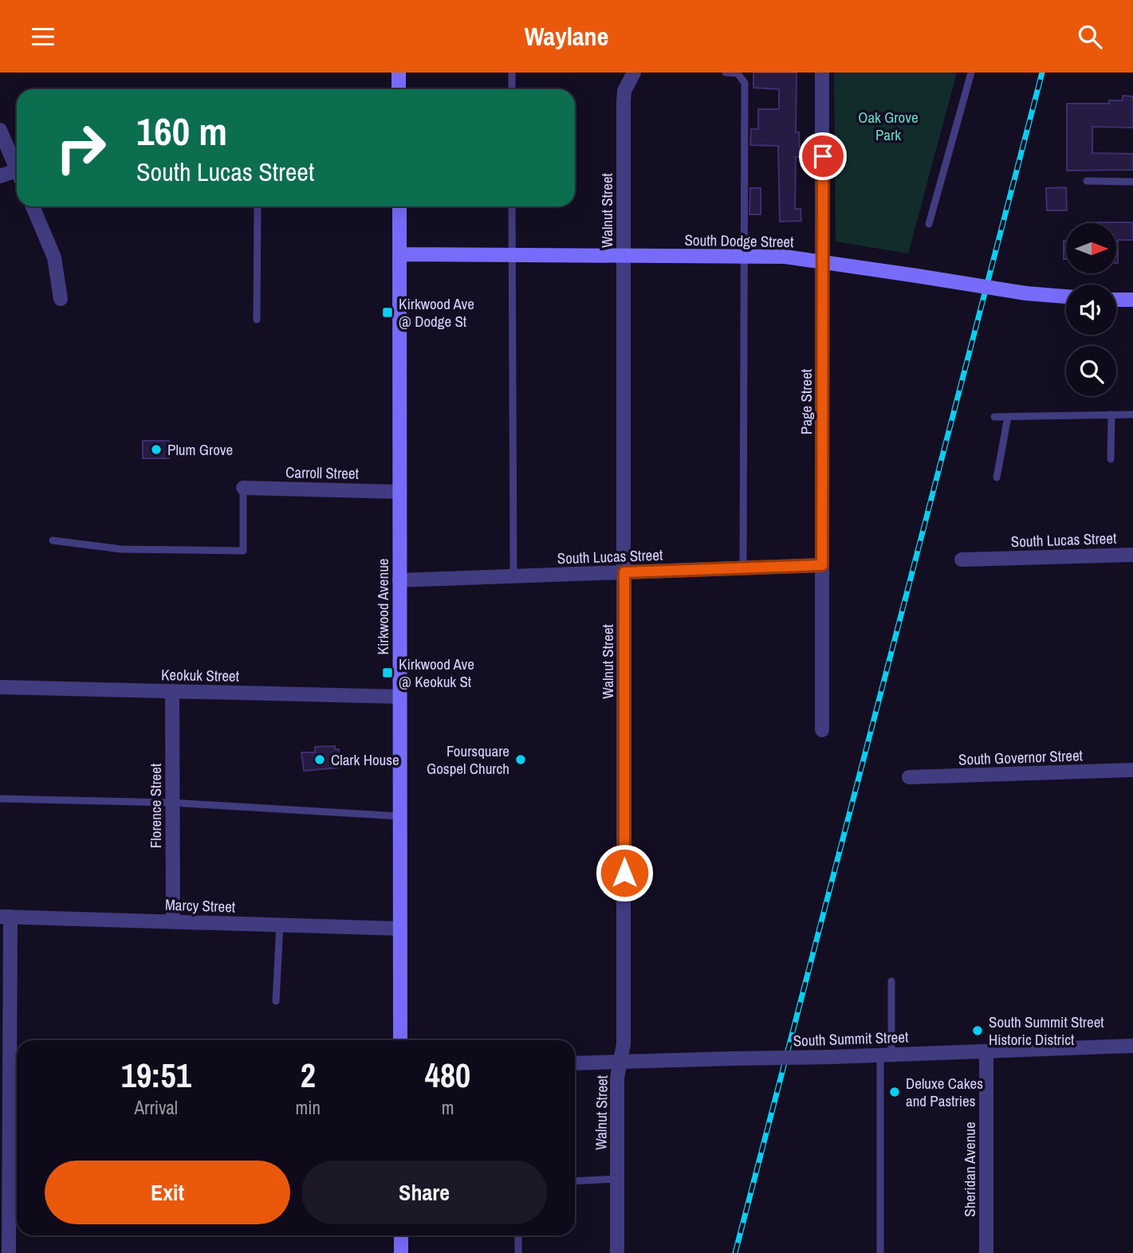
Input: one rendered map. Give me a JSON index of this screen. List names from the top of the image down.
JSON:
{
  "streets": {
    "main road": ["South Dodge Street", "Kirkwood Avenue"],
    "street": [
      "Walnut Street",
      "Page Street",
      "Carroll Street",
      "South Lucas Street",
      "Keokuk Street",
      "South Governor Street",
      "Florence Street",
      "Marcy Street",
      "South Summit Street",
      "Sheridan Avenue"
    ]
  },
  "crossings": [
    ["Walnut Street", "South Dodge Street"],
    ["Walnut Street", "South Lucas Street"],
    ["Walnut Street", "South Summit Street"],
    ["South Dodge Street", "Page Street"],
    ["South Dodge Street", "Kirkwood Avenue"],
    ["Page Street", "South Lucas Street"],
    ["Carroll Street", "Kirkwood Avenue"],
    ["South Lucas Street", "Kirkwood Avenue"],
    ["Kirkwood Avenue", "Keokuk Street"],
    ["Kirkwood Avenue", "Marcy Street"],
    ["Keokuk Street", "Florence Street"],
    ["Florence Street", "Marcy Street"],
    ["South Summit Street", "Sheridan Avenue"]
  ],
  "parks": ["Oak Grove Park"],
  "places": {
    "transit": ["Kirkwood Ave @ Dodge St", "Kirkwood Ave @ Keokuk St"],
    "other": [
      "Plum Grove",
      "Clark House",
      "Foursquare Gospel Church",
      "South Summit Street Historic District",
      "Deluxe Cakes and Pastries"
    ]
  },
  "north": "right",
  "page": {
    "header": "Waylane",
    "turn": ["160 m", "South Lucas Street"],
    "eta": [
      "19:51",
      "Arrival",
      "2",
      "min",
      "480",
      "m"
    ],
    "buttons": ["Exit", "Share"]
  }
}
